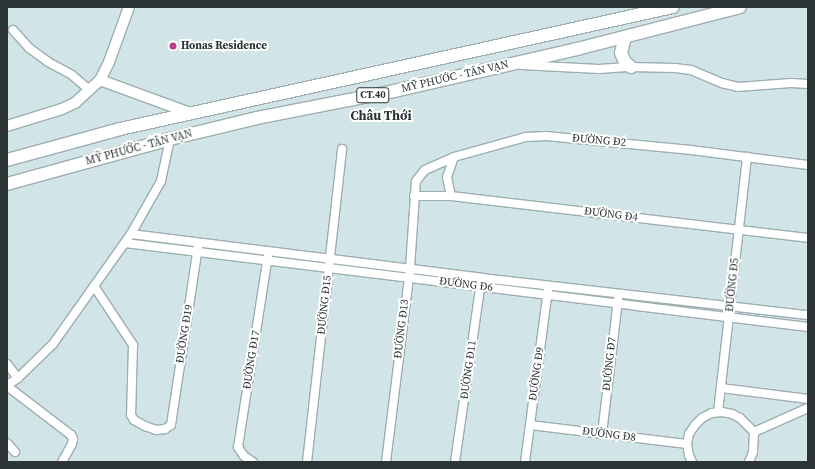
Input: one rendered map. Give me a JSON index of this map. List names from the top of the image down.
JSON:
{
  "streets": {
    "main road": ["MỸ PHƯỚC - TÂN VẠN", "CT.40"],
    "street": [
      "ĐƯỜNG Đ2",
      "ĐƯỜNG Đ4",
      "ĐƯỜNG Đ6",
      "ĐƯỜNG Đ5",
      "ĐƯỜNG Đ15",
      "ĐƯỜNG Đ13",
      "ĐƯỜNG Đ19",
      "ĐƯỜNG Đ17",
      "ĐƯỜNG Đ7",
      "ĐƯỜNG Đ11",
      "ĐƯỜNG Đ9",
      "ĐƯỜNG Đ8"
    ]
  },
  "crossings": [
    ["ĐƯỜNG Đ2", "ĐƯỜNG Đ4"],
    ["ĐƯỜNG Đ2", "ĐƯỜNG Đ5"],
    ["ĐƯỜNG Đ2", "ĐƯỜNG Đ13"],
    ["ĐƯỜNG Đ4", "ĐƯỜNG Đ5"],
    ["ĐƯỜNG Đ4", "ĐƯỜNG Đ13"],
    ["ĐƯỜNG Đ6", "ĐƯỜNG Đ5"],
    ["ĐƯỜNG Đ6", "ĐƯỜNG Đ15"],
    ["ĐƯỜNG Đ6", "ĐƯỜNG Đ13"],
    ["ĐƯỜNG Đ6", "ĐƯỜNG Đ19"],
    ["ĐƯỜNG Đ6", "ĐƯỜNG Đ17"],
    ["ĐƯỜNG Đ6", "ĐƯỜNG Đ7"],
    ["ĐƯỜNG Đ6", "ĐƯỜNG Đ11"],
    ["ĐƯỜNG Đ6", "ĐƯỜNG Đ9"],
    ["ĐƯỜNG Đ7", "ĐƯỜNG Đ8"],
    ["ĐƯỜNG Đ9", "ĐƯỜNG Đ8"]
  ],
  "districts": ["Châu Thới"],
  "places": ["Honas Residence"]
}
